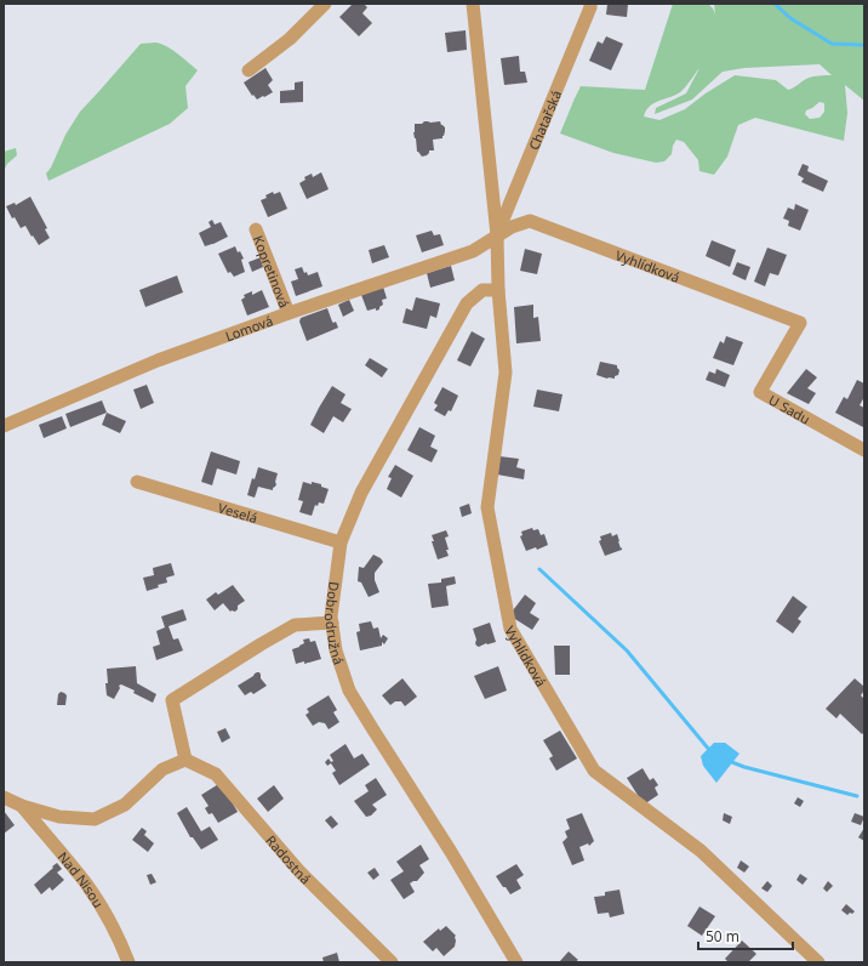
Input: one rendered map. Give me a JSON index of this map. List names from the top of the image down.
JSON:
{
  "streets": {
    "street": [
      "Chatařská",
      "Vyhlídková",
      "Kopretinová",
      "Lomová",
      "U Sadu",
      "Veselá",
      "Dobrodružná",
      "Radostná",
      "Nad Nisou"
    ]
  },
  "crossings": [
    ["Chatařská", "Vyhlídková"],
    ["Chatařská", "Lomová"],
    ["Vyhlídková", "Lomová"],
    ["Vyhlídková", "U Sadu"],
    ["Vyhlídková", "Dobrodružná"],
    ["Kopretinová", "Lomová"],
    ["Veselá", "Dobrodružná"],
    ["Radostná", "Nad Nisou"]
  ],
  "scale_bar": "50 m"
}
